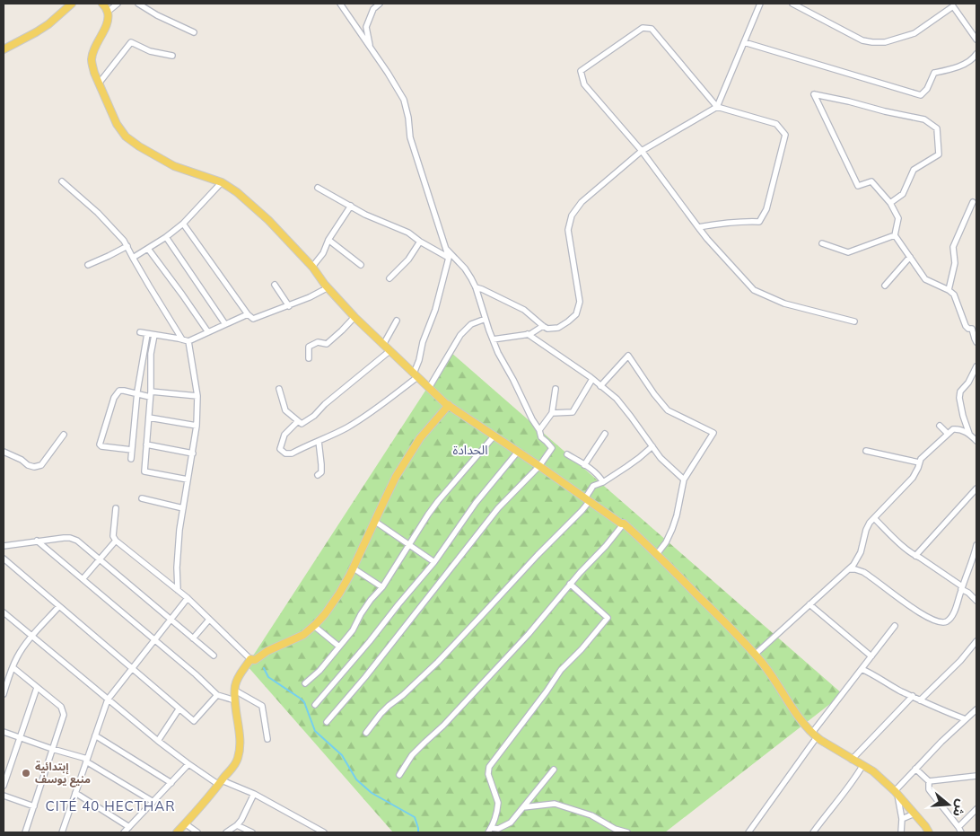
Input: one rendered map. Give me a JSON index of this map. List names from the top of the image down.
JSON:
{
  "districts": ["الحدادة", "CITÉ 40 HECTHAR"],
  "places": ["إبتدائية منيع يوسف"],
  "north": "right"
}
